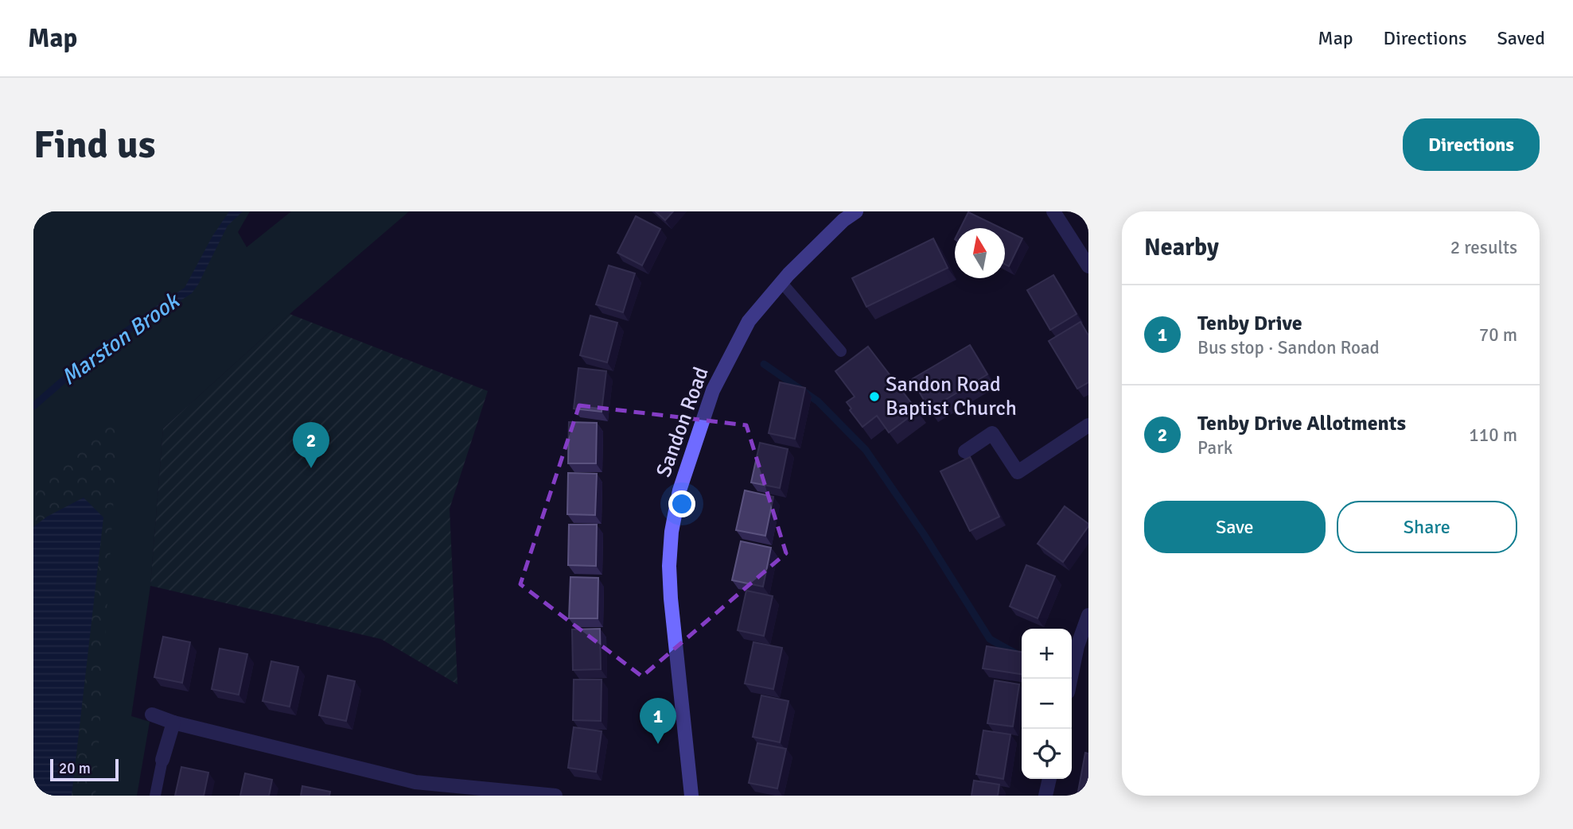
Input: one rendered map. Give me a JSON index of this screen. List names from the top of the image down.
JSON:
{
  "streets": {
    "main road": ["Sandon Road"]
  },
  "water": ["Marston Brook"],
  "places": ["Sandon Road Baptist Church"],
  "scale_bar": "20 m",
  "north": "top",
  "page": {
    "header": "Map",
    "nav": ["Map", "Directions", "Saved"],
    "buttons": [
      "Directions",
      ["Save", "Share"]
    ],
    "title": "Find us",
    "heading": ["Nearby", "2 results"],
    "list": [
      {
        "mark": "1",
        "name": "Tenby Drive",
        "note": "Bus stop · Sandon Road",
        "value": "70 m"
      },
      {
        "mark": "2",
        "name": "Tenby Drive Allotments",
        "note": "Park",
        "value": "110 m"
      }
    ],
    "pins": ["2", "1"],
    "map_buttons": ["+", "−"],
    "scale": "20 m"
  }
}
